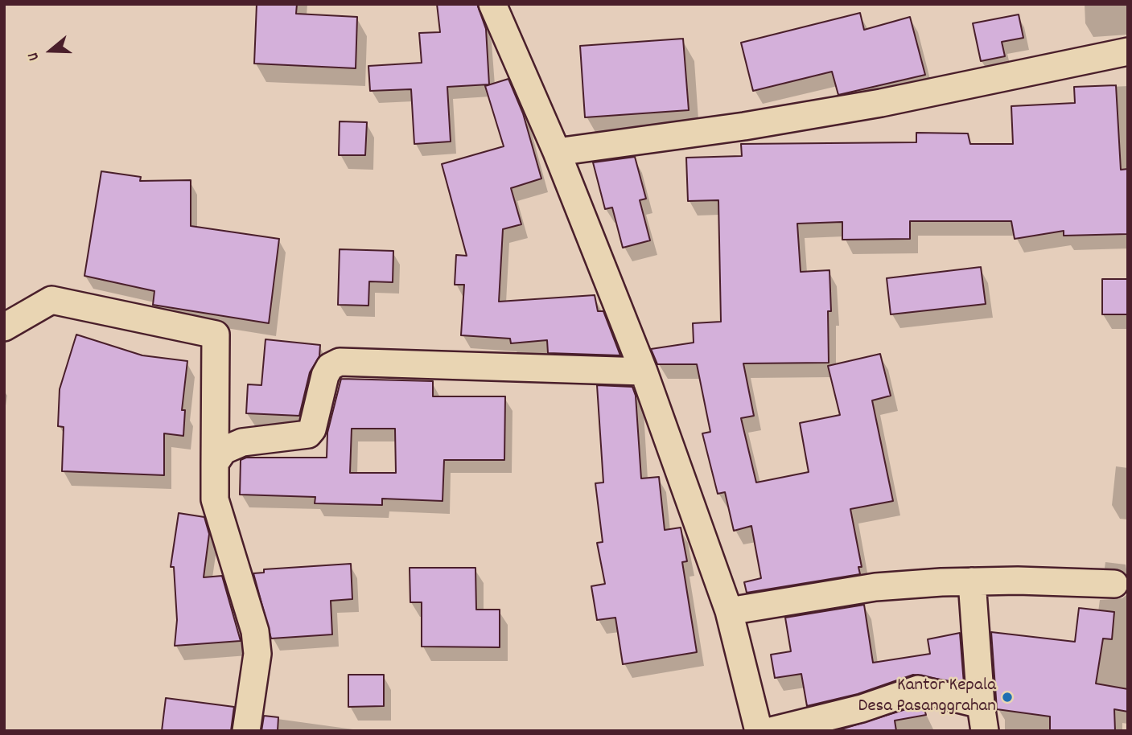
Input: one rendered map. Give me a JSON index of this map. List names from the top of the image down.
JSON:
{
  "places": ["Kantor Kepala Desa Pasanggrahan"],
  "north": "left"
}
